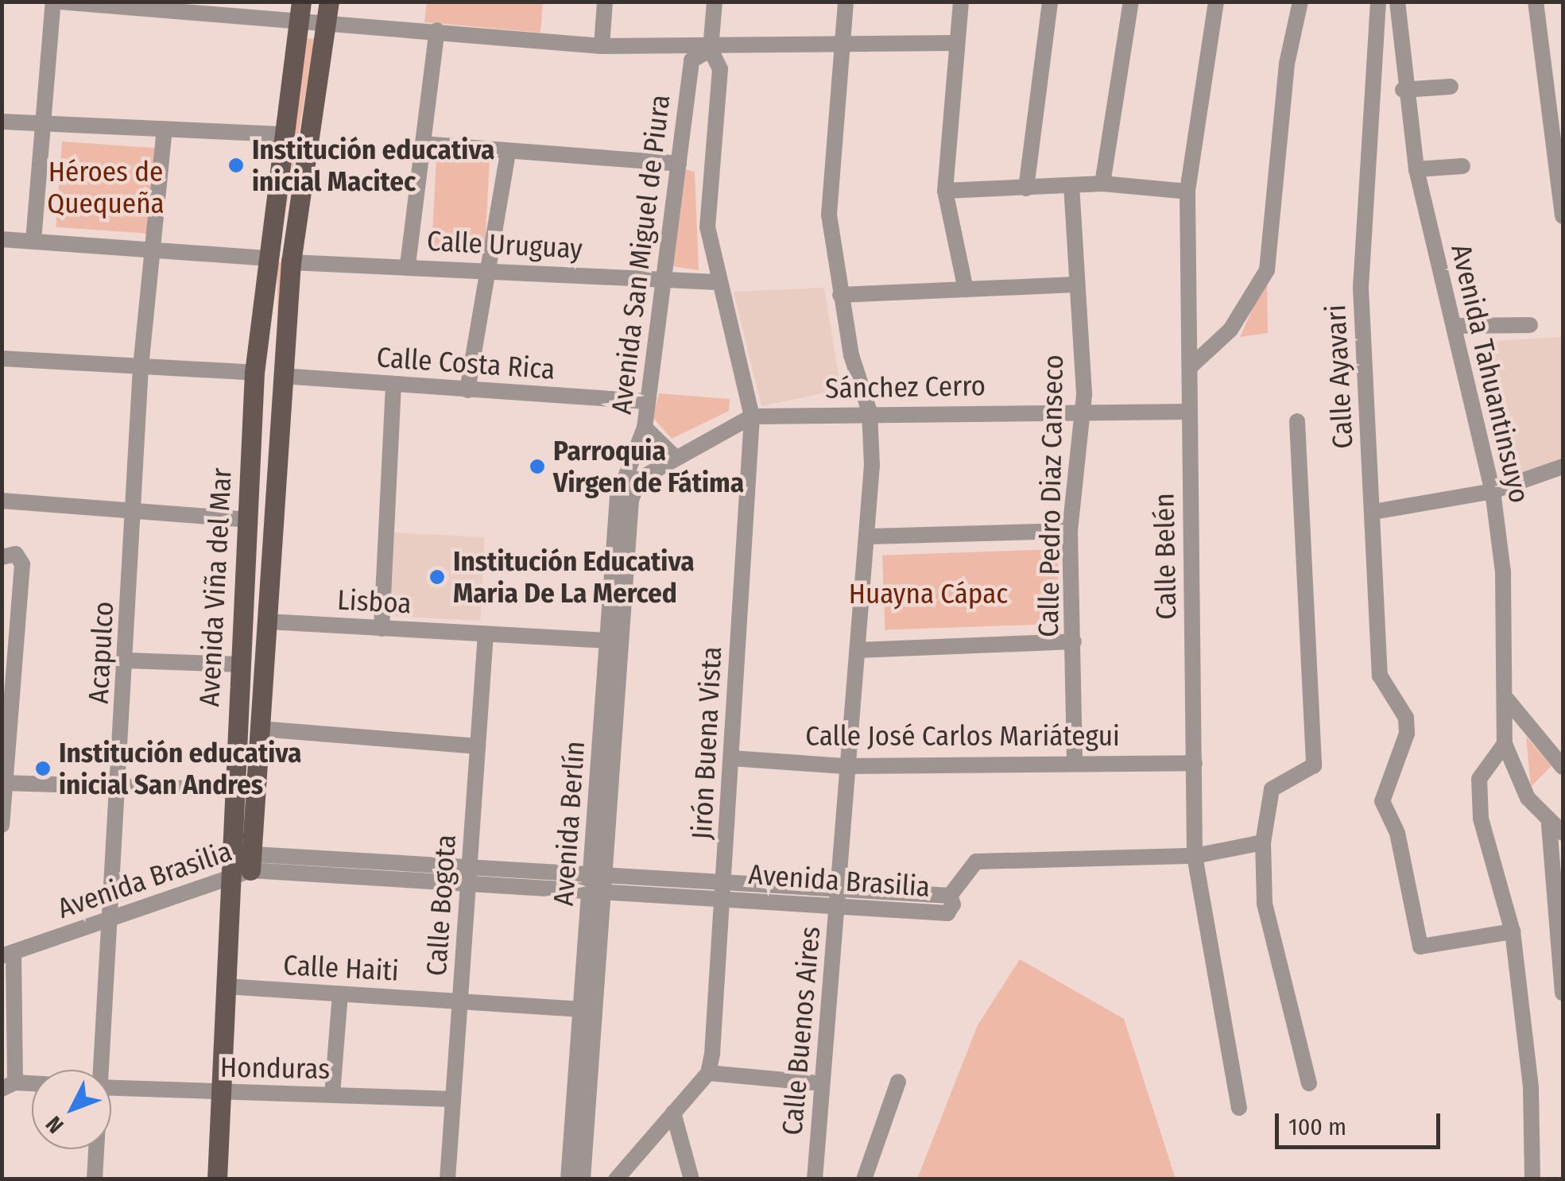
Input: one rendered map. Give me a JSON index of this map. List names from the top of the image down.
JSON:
{
  "streets": {
    "main road": ["Avenida Viña del Mar"],
    "street": [
      "Calle Uruguay",
      "Avenida San Miguel de Piura",
      "Calle Costa Rica",
      "Avenida Tahuantinsuyo",
      "Calle Ayavari",
      "Sánchez Cerro",
      "Calle Pedro Diaz Canseco",
      "Calle Belén",
      "Lisboa",
      "Acapulco",
      "Calle José Carlos Mariátegui",
      "Jirón Buena Vista",
      "Avenida Berlín",
      "Avenida Brasilia",
      "Calle Bogota",
      "Calle Haiti",
      "Calle Buenos Aires",
      "Honduras"
    ]
  },
  "crossings": [
    ["Calle Uruguay", "Avenida San Miguel de Piura"],
    ["Calle Uruguay", "Avenida Viña del Mar"],
    ["Avenida San Miguel de Piura", "Calle Costa Rica"],
    ["Avenida San Miguel de Piura", "Sánchez Cerro"],
    ["Avenida San Miguel de Piura", "Jirón Buena Vista"],
    ["Avenida San Miguel de Piura", "Avenida Berlín"],
    ["Calle Costa Rica", "Avenida Viña del Mar"],
    ["Sánchez Cerro", "Calle Pedro Diaz Canseco"],
    ["Sánchez Cerro", "Calle Belén"],
    ["Sánchez Cerro", "Jirón Buena Vista"],
    ["Sánchez Cerro", "Avenida Berlín"],
    ["Sánchez Cerro", "Calle Buenos Aires"],
    ["Calle Pedro Diaz Canseco", "Calle José Carlos Mariátegui"],
    ["Calle Belén", "Calle José Carlos Mariátegui"],
    ["Avenida Viña del Mar", "Lisboa"],
    ["Avenida Viña del Mar", "Avenida Brasilia"],
    ["Avenida Viña del Mar", "Calle Haiti"],
    ["Avenida Viña del Mar", "Honduras"],
    ["Lisboa", "Avenida Berlín"],
    ["Lisboa", "Calle Bogota"],
    ["Acapulco", "Avenida Brasilia"],
    ["Calle José Carlos Mariátegui", "Jirón Buena Vista"],
    ["Calle José Carlos Mariátegui", "Calle Buenos Aires"],
    ["Jirón Buena Vista", "Avenida Brasilia"],
    ["Avenida Berlín", "Avenida Brasilia"],
    ["Avenida Berlín", "Calle Haiti"],
    ["Avenida Brasilia", "Calle Bogota"],
    ["Avenida Brasilia", "Calle Buenos Aires"],
    ["Calle Bogota", "Calle Haiti"],
    ["Calle Bogota", "Honduras"]
  ],
  "parks": ["Héroes de Quequeña", "Huayna Cápac"],
  "places": [
    "Institución educativa inicial Macitec",
    "Parroquia Virgen de Fátima",
    "Institución Educativa Maria De La Merced",
    "Institución educativa inicial San Andres"
  ],
  "scale_bar": "100 m",
  "north": "bottom left"
}
